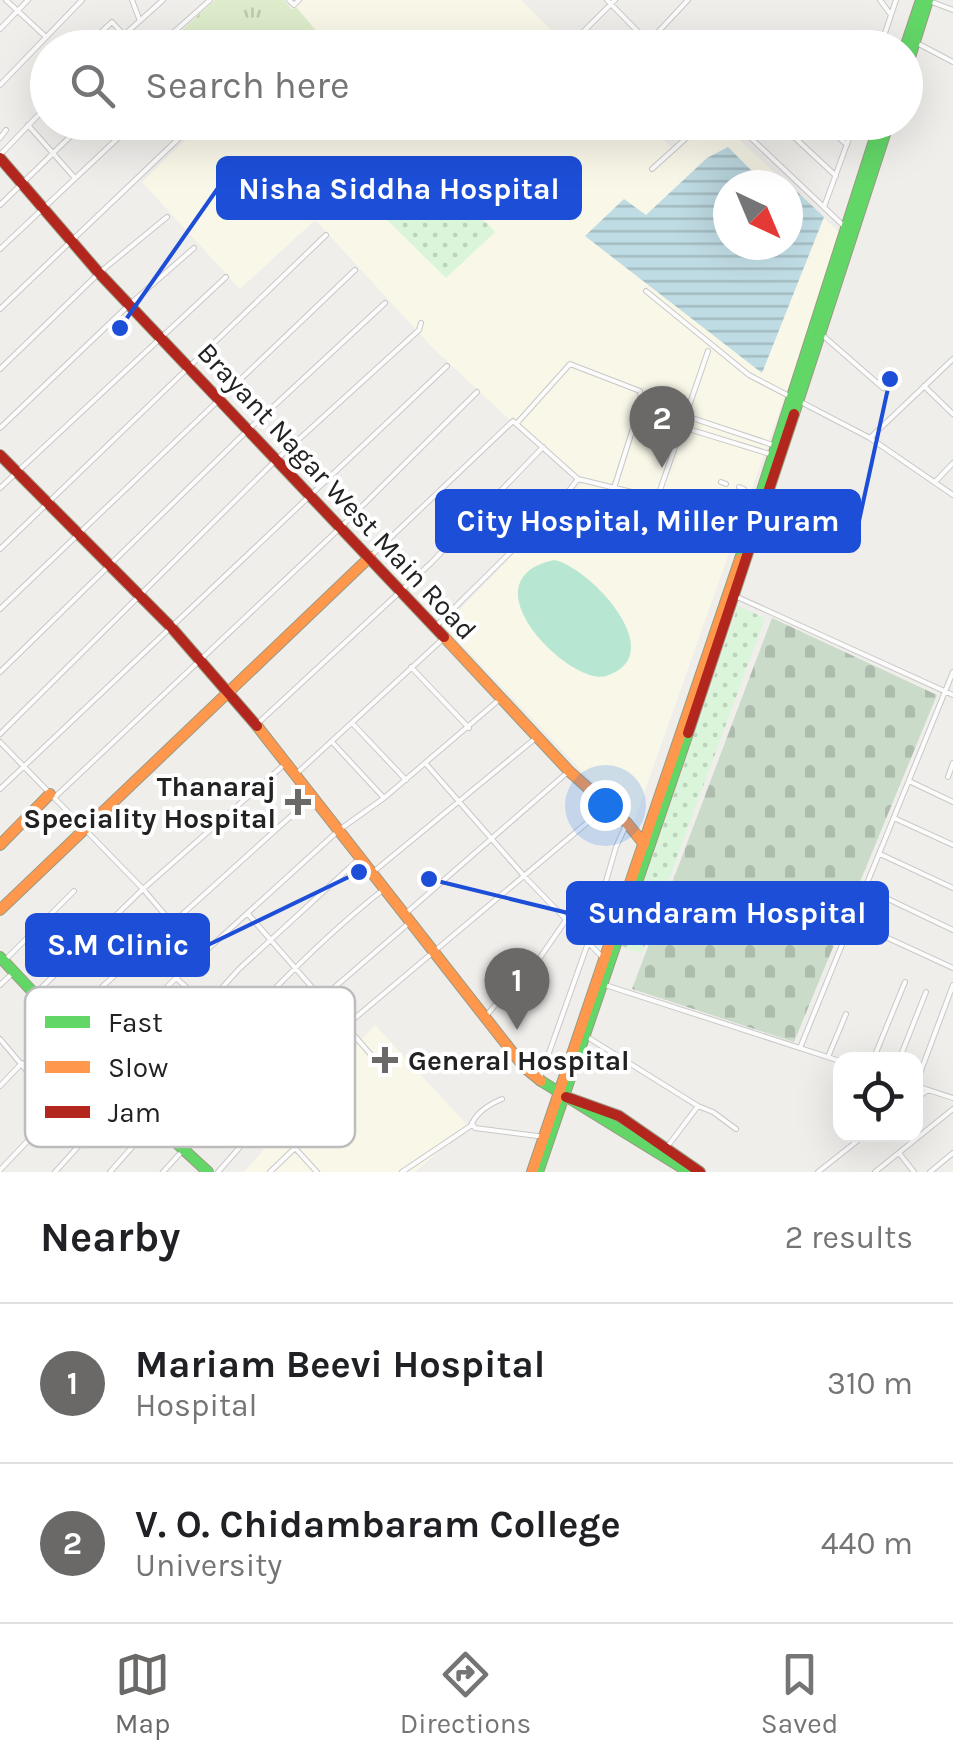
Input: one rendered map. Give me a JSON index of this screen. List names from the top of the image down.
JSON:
{
  "streets": {
    "main road": ["Brayant Nagar West Main Road"]
  },
  "places": {
    "other": [
      "Nisha Siddha Hospital",
      "City Hospital, Miller Puram",
      "S.M Clinic",
      "Sundaram Hospital"
    ],
    "health": ["Thanaraj Speciality Hospital", "General Hospital"]
  },
  "legend": ["Fast", "Slow", "Jam"],
  "north": "bottom right",
  "page": {
    "search": "Search here",
    "pins": ["2", "1"],
    "heading": ["Nearby", "2 results"],
    "list": [
      {
        "mark": "1",
        "name": "Mariam Beevi Hospital",
        "note": "Hospital",
        "value": "310 m"
      },
      {
        "mark": "2",
        "name": "V. O. Chidambaram College",
        "note": "University",
        "value": "440 m"
      }
    ],
    "nav": ["Map", "Directions", "Saved"]
  }
}
